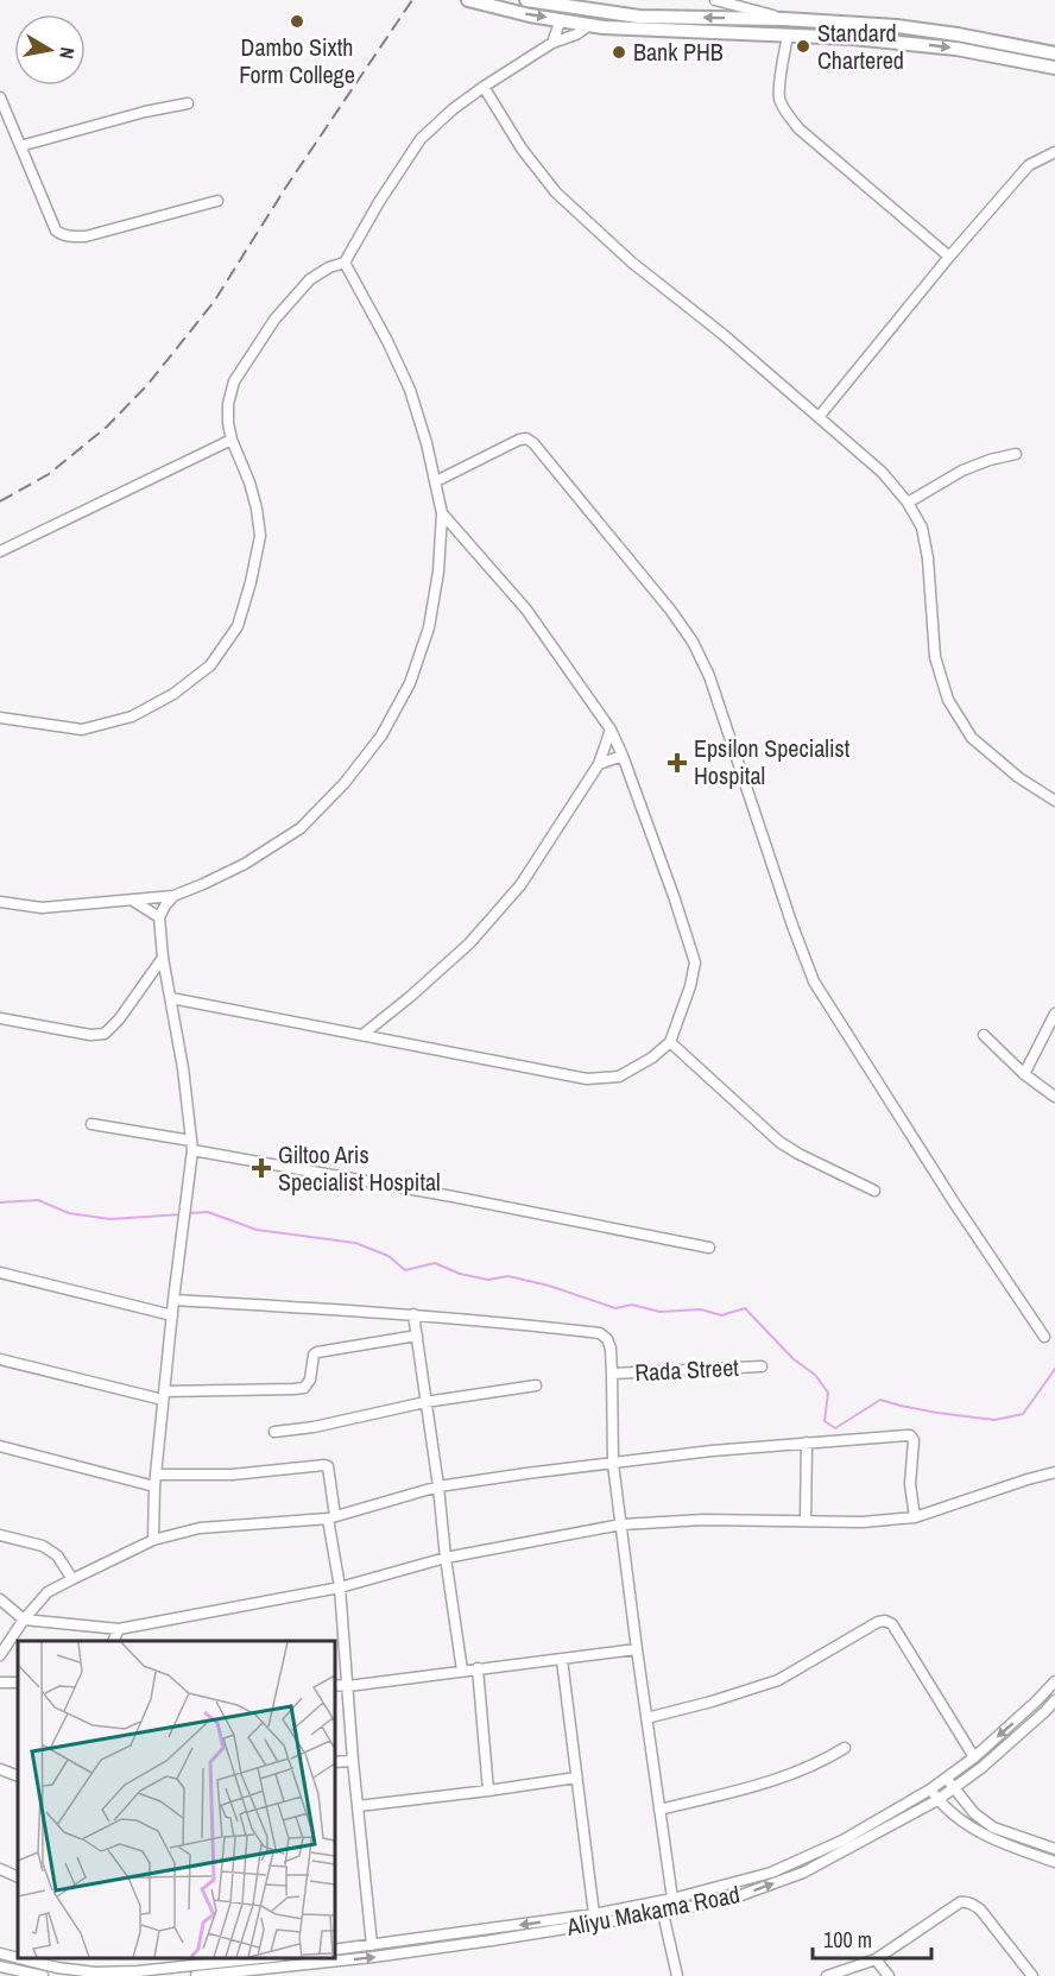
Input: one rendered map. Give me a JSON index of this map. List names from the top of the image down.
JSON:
{
  "streets": {
    "street": ["Rada Street", "Aliyu Makama Road"]
  },
  "places": {
    "other": ["Dambo Sixth Form College", "Standard Chartered", "Bank PHB"],
    "health": ["Epsilon Specialist Hospital", "Giltoo Aris Specialist Hospital"]
  },
  "scale_bar": "100 m",
  "north": "right"
}
